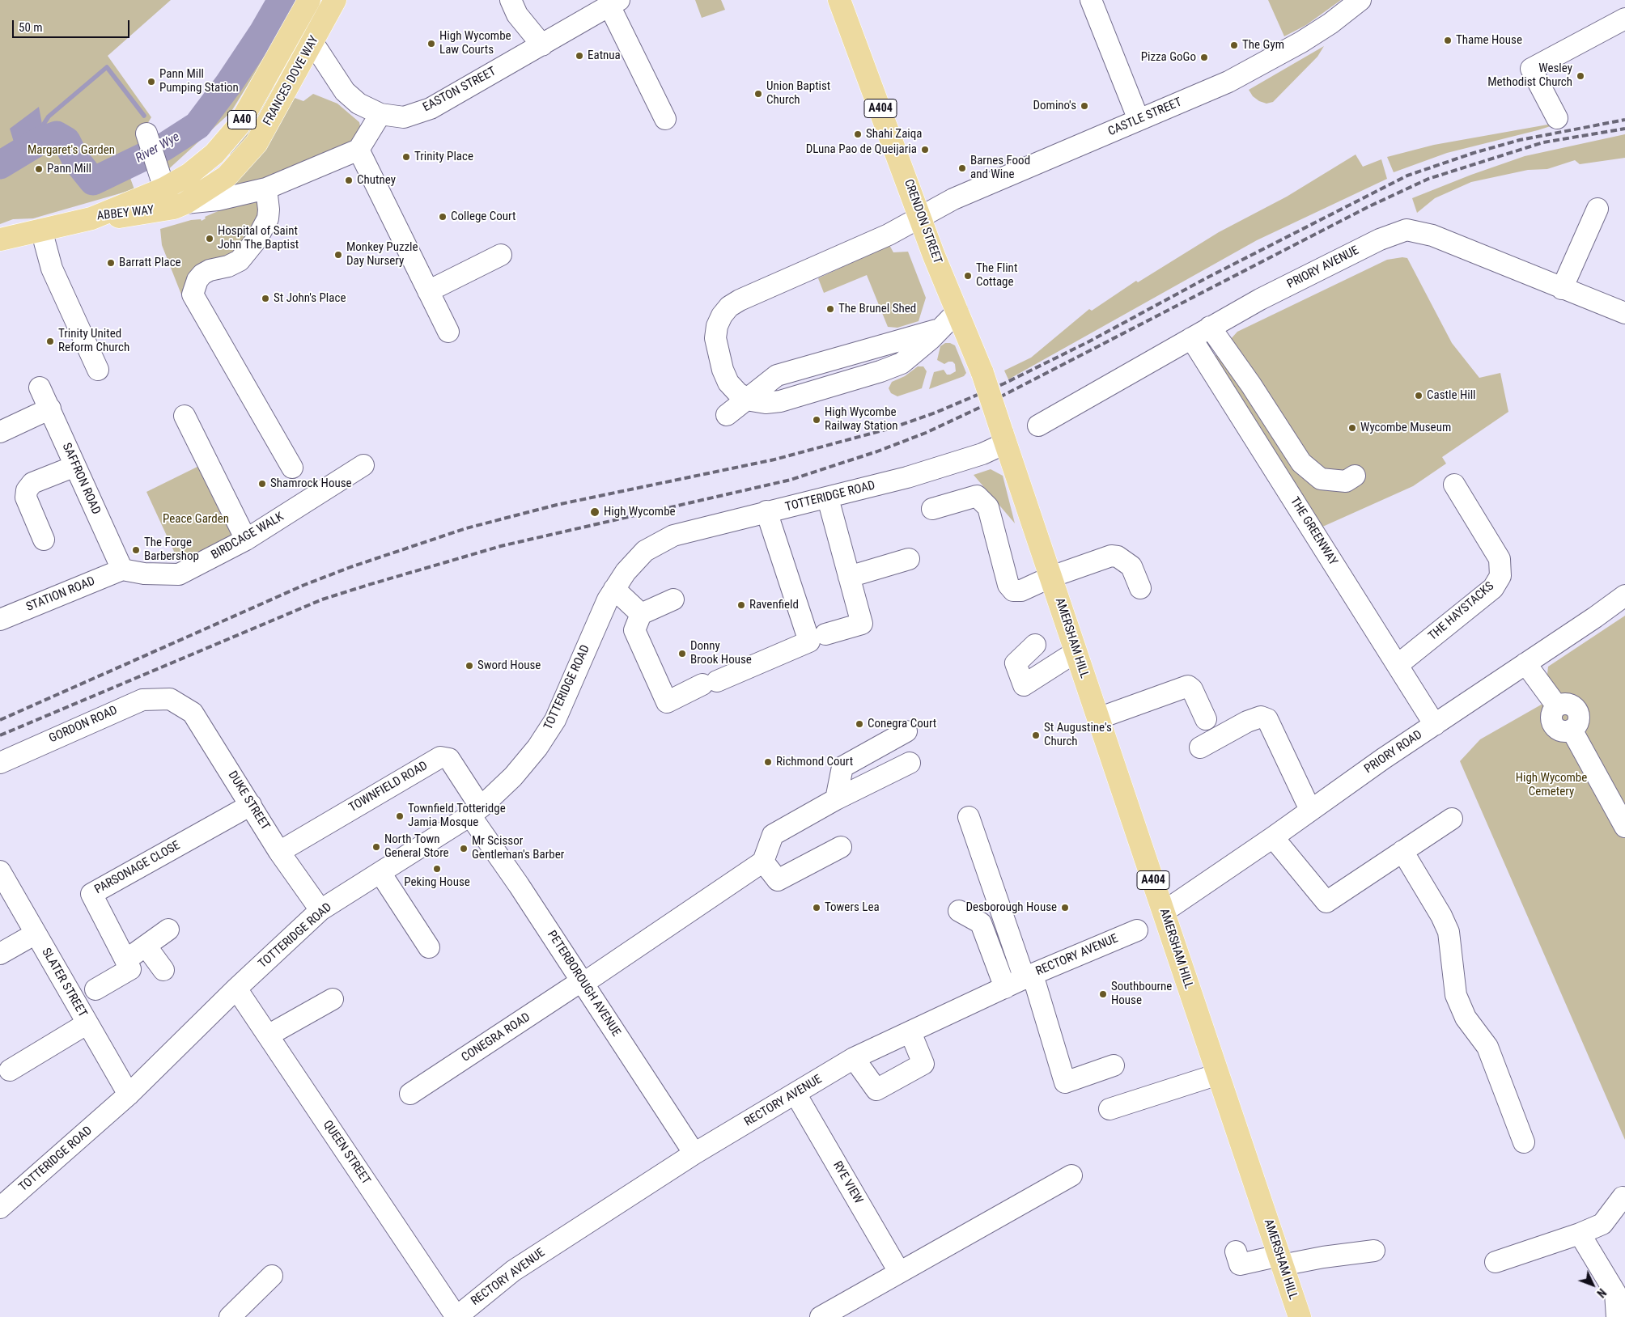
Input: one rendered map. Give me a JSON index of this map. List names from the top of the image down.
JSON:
{
  "streets": {
    "main road": [
      "FRANCES DOVE WAY",
      "A404",
      "A40",
      "ABBEY WAY",
      "CRENDON STREET",
      "AMERSHAM HILL"
    ],
    "street": [
      "EASTON STREET",
      "CASTLE STREET",
      "PRIORY AVENUE",
      "SAFFRON ROAD",
      "TOTTERIDGE ROAD",
      "THE GREENWAY",
      "BIRDCAGE WALK",
      "STATION ROAD",
      "THE HAYSTACKS",
      "GORDON ROAD",
      "PRIORY ROAD",
      "TOWNFIELD ROAD",
      "DUKE STREET",
      "PARSONAGE CLOSE",
      "RECTORY AVENUE",
      "SLATER STREET",
      "PETERBOROUGH AVENUE",
      "CONEGRA ROAD",
      "QUEEN STREET",
      "RYE VIEW"
    ]
  },
  "crossings": [
    ["FRANCES DOVE WAY", "EASTON STREET"],
    ["FRANCES DOVE WAY", "ABBEY WAY"],
    ["CASTLE STREET", "CRENDON STREET"],
    ["A40", "ABBEY WAY"],
    ["CRENDON STREET", "TOTTERIDGE ROAD"],
    ["CRENDON STREET", "AMERSHAM HILL"],
    ["PRIORY AVENUE", "THE GREENWAY"],
    ["SAFFRON ROAD", "BIRDCAGE WALK"],
    ["SAFFRON ROAD", "STATION ROAD"],
    ["TOTTERIDGE ROAD", "AMERSHAM HILL"],
    ["TOTTERIDGE ROAD", "TOWNFIELD ROAD"],
    ["TOTTERIDGE ROAD", "DUKE STREET"],
    ["TOTTERIDGE ROAD", "SLATER STREET"],
    ["TOTTERIDGE ROAD", "PETERBOROUGH AVENUE"],
    ["TOTTERIDGE ROAD", "QUEEN STREET"],
    ["THE GREENWAY", "THE HAYSTACKS"],
    ["THE GREENWAY", "PRIORY ROAD"],
    ["BIRDCAGE WALK", "STATION ROAD"],
    ["AMERSHAM HILL", "PRIORY ROAD"],
    ["GORDON ROAD", "DUKE STREET"],
    ["TOWNFIELD ROAD", "DUKE STREET"],
    ["TOWNFIELD ROAD", "PETERBOROUGH AVENUE"],
    ["DUKE STREET", "PARSONAGE CLOSE"],
    ["RECTORY AVENUE", "PETERBOROUGH AVENUE"],
    ["RECTORY AVENUE", "QUEEN STREET"],
    ["RECTORY AVENUE", "RYE VIEW"],
    ["PETERBOROUGH AVENUE", "CONEGRA ROAD"]
  ],
  "water": ["River Wye"],
  "parks": ["Margaret's Garden", "Peace Garden", "High Wycombe Cemetery"],
  "places": [
    "Thame House",
    "High Wycombe Law Courts",
    "The Gym",
    "Eatnua",
    "Pizza GoGo",
    "Wesley Methodist Church",
    "Pann Mill Pumping Station",
    "Union Baptist Church",
    "Domino's",
    "Shahi Zaiqa",
    "DLuna Pao de Queijaria",
    "Trinity Place",
    "Barnes Food and Wine",
    "Pann Mill",
    "Chutney",
    "College Court",
    "Hospital of Saint John The Baptist",
    "Monkey Puzzle Day Nursery",
    "Barratt Place",
    "The Flint Cottage",
    "St John's Place",
    "The Brunel Shed",
    "Trinity United Reform Church",
    "Castle Hill",
    "High Wycombe Railway Station",
    "Wycombe Museum",
    "Shamrock House",
    "High Wycombe",
    "The Forge Barbershop",
    "Ravenfield",
    "Donny Brook House",
    "Sword House",
    "Conegra Court",
    "St Augustine's Church",
    "Richmond Court",
    "Townfield Totteridge Jamia Mosque",
    "North Town General Store",
    "Mr Scissor Gentleman's Barber",
    "Peking House",
    "Towers Lea",
    "Desborough House",
    "Southbourne House"
  ],
  "scale_bar": "50 m",
  "north": "bottom right"
}
